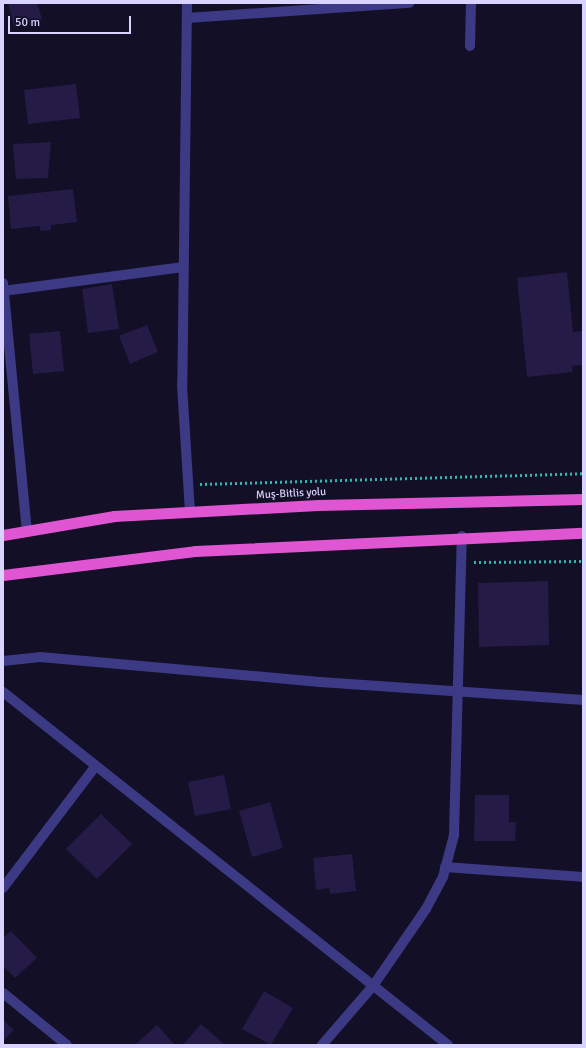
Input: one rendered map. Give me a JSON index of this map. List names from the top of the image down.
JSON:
{
  "streets": {
    "highway": ["Muş-Bitlis yolu"]
  },
  "scale_bar": "50 m"
}
